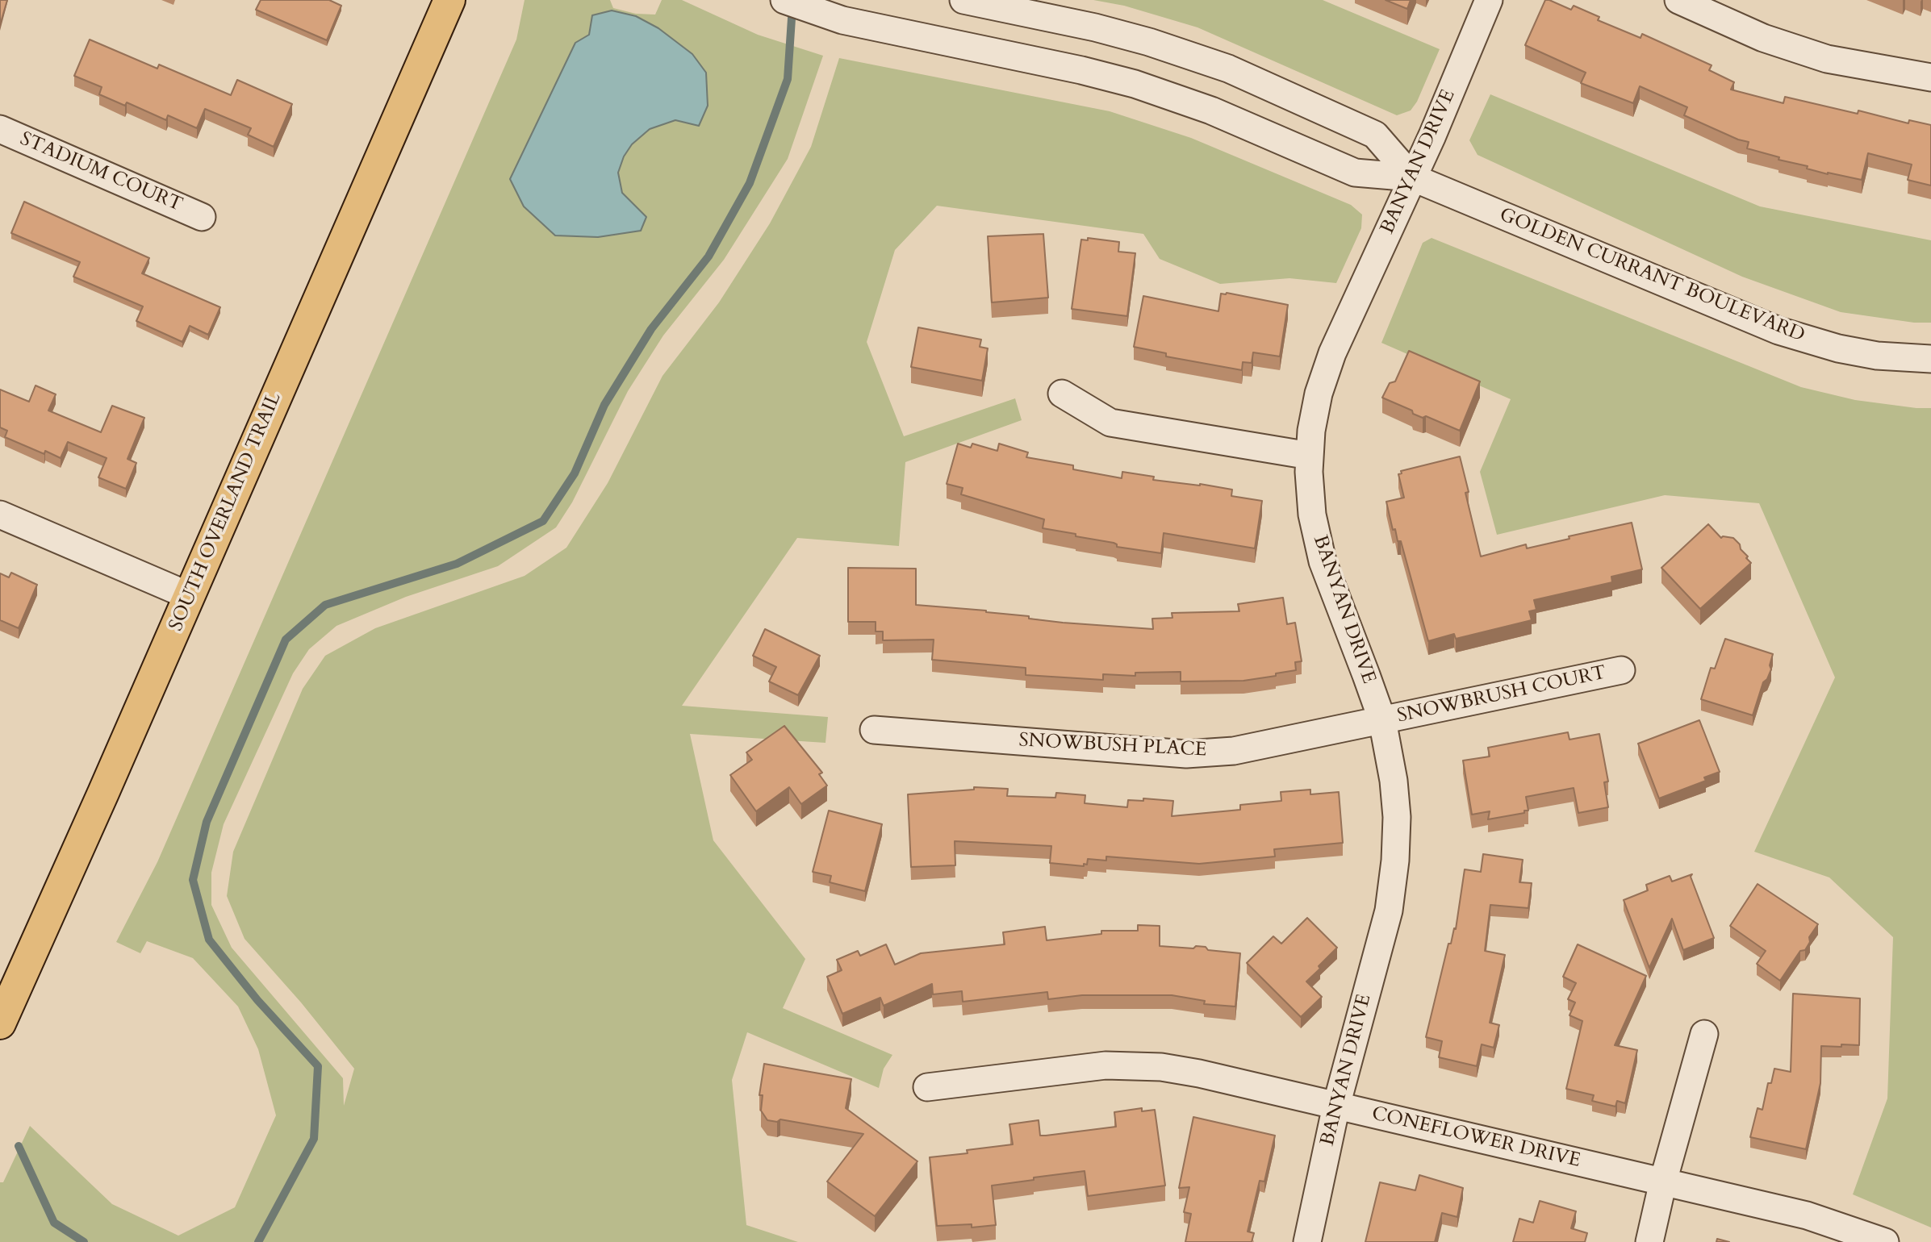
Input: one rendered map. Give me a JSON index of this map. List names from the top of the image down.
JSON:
{
  "streets": {
    "main road": ["SOUTH OVERLAND TRAIL"],
    "street": [
      "BANYAN DRIVE",
      "STADIUM COURT",
      "GOLDEN CURRANT BOULEVARD",
      "SNOWBRUSH COURT",
      "SNOWBUSH PLACE",
      "CONEFLOWER DRIVE"
    ]
  },
  "crossings": [
    ["BANYAN DRIVE", "GOLDEN CURRANT BOULEVARD"],
    ["BANYAN DRIVE", "SNOWBRUSH COURT"],
    ["BANYAN DRIVE", "SNOWBUSH PLACE"],
    ["BANYAN DRIVE", "CONEFLOWER DRIVE"],
    ["SNOWBRUSH COURT", "SNOWBUSH PLACE"]
  ]
}
